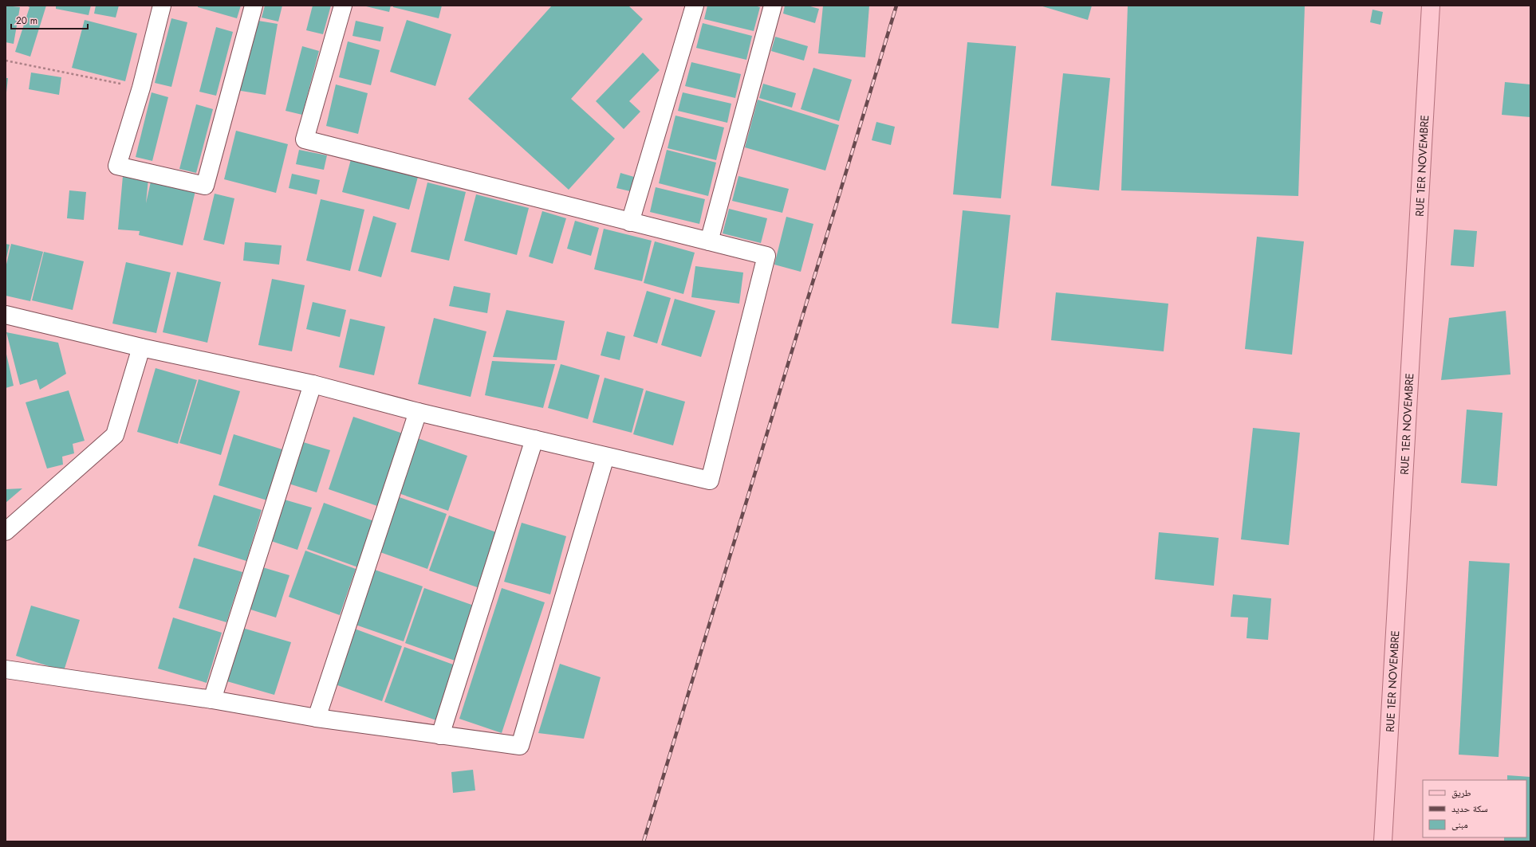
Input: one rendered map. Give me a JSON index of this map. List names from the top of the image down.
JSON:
{
  "streets": {
    "main road": ["RUE 1ER NOVEMBRE"]
  },
  "legend": ["طريق", "سكة حديد", "مبنى"],
  "scale_bar": "20 m"
}
